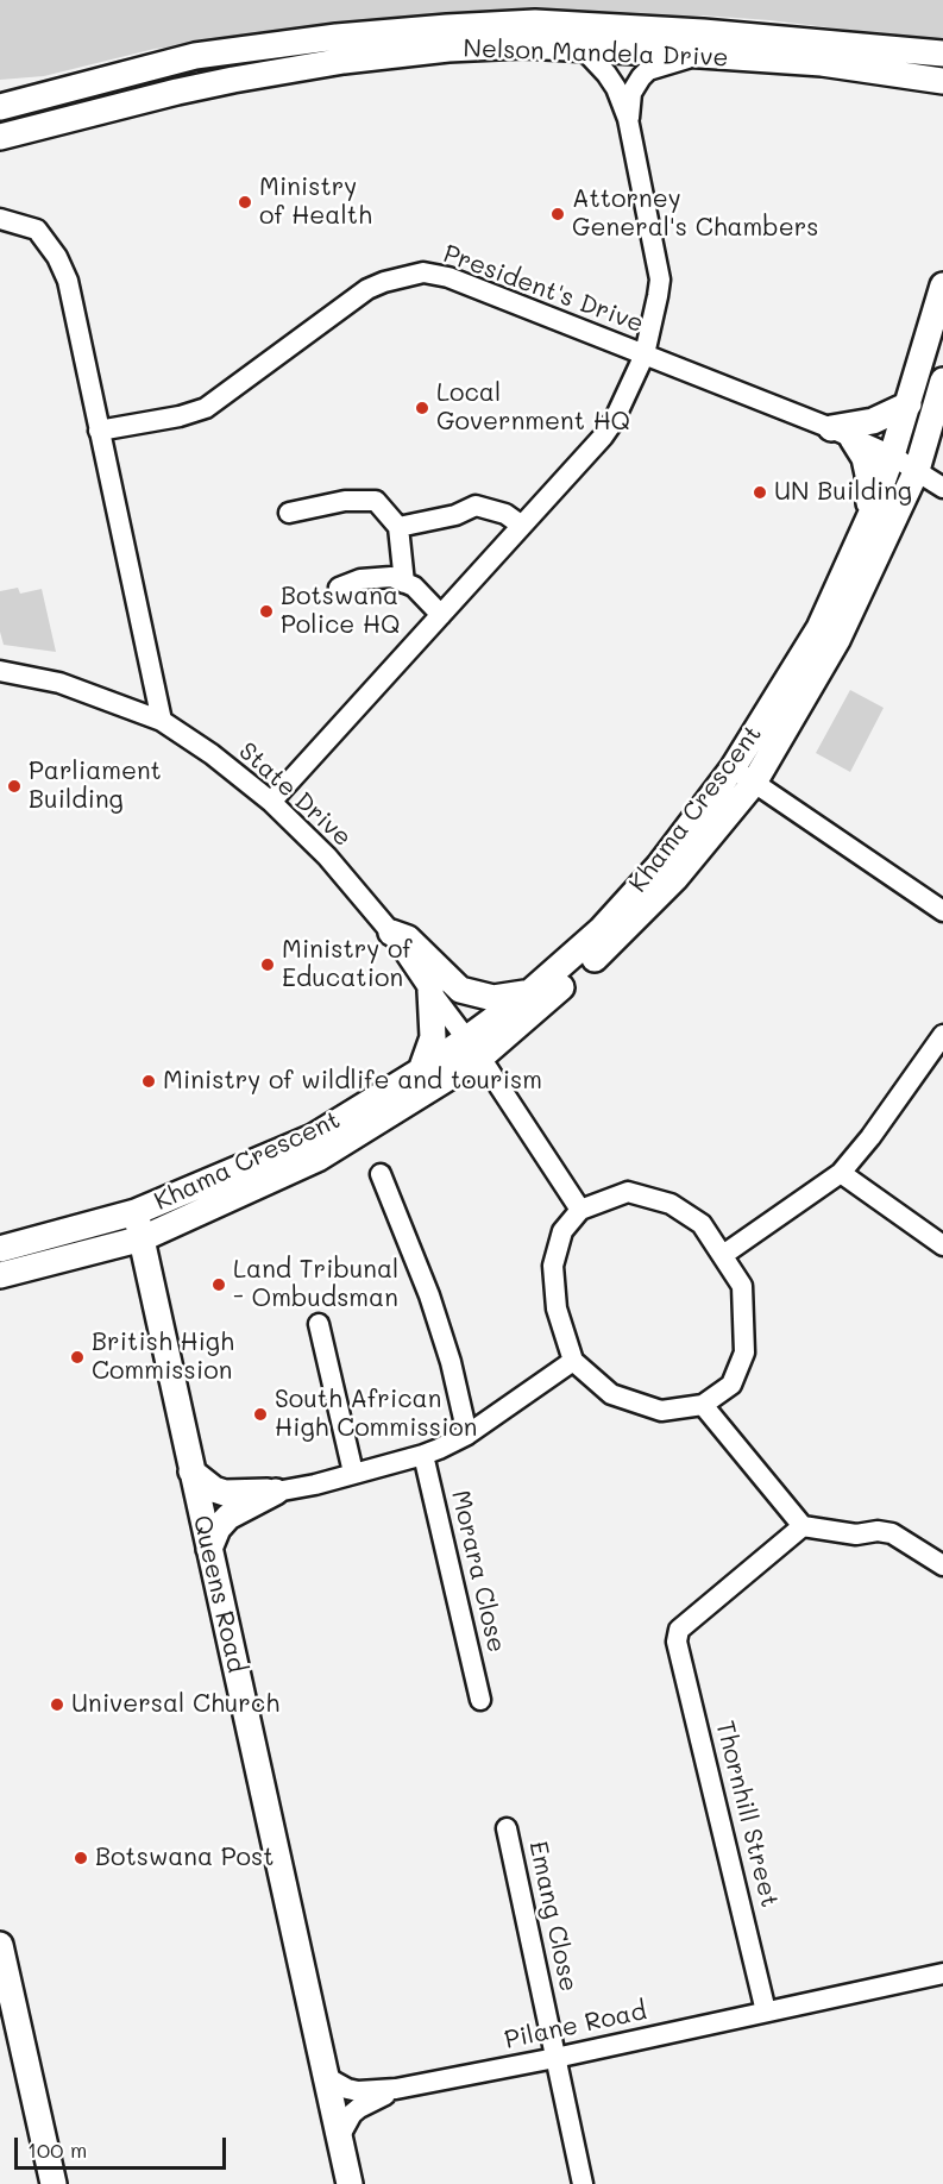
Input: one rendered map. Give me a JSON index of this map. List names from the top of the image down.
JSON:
{
  "streets": {
    "main road": ["Nelson Mandela Drive", "Khama Crescent", "Queens Road"],
    "street": [
      "President's Drive",
      "State Drive",
      "Morara Close",
      "Thornhill Street",
      "Emang Close",
      "Pilane Road"
    ]
  },
  "crossings": [
    ["President's Drive", "Khama Crescent"],
    ["State Drive", "Khama Crescent"],
    ["Khama Crescent", "Queens Road"],
    ["Thornhill Street", "Pilane Road"],
    ["Emang Close", "Pilane Road"]
  ],
  "places": [
    "Ministry of Health",
    "Attorney General's Chambers",
    "Local Government HQ",
    "UN Building",
    "Botswana Police HQ",
    "Parliament Building",
    "Ministry of Education",
    "Ministry of wildlife and tourism",
    "Land Tribunal - Ombudsman",
    "British High Commission",
    "South African High Commission",
    "Universal Church",
    "Botswana Post"
  ],
  "scale_bar": "100 m"
}
